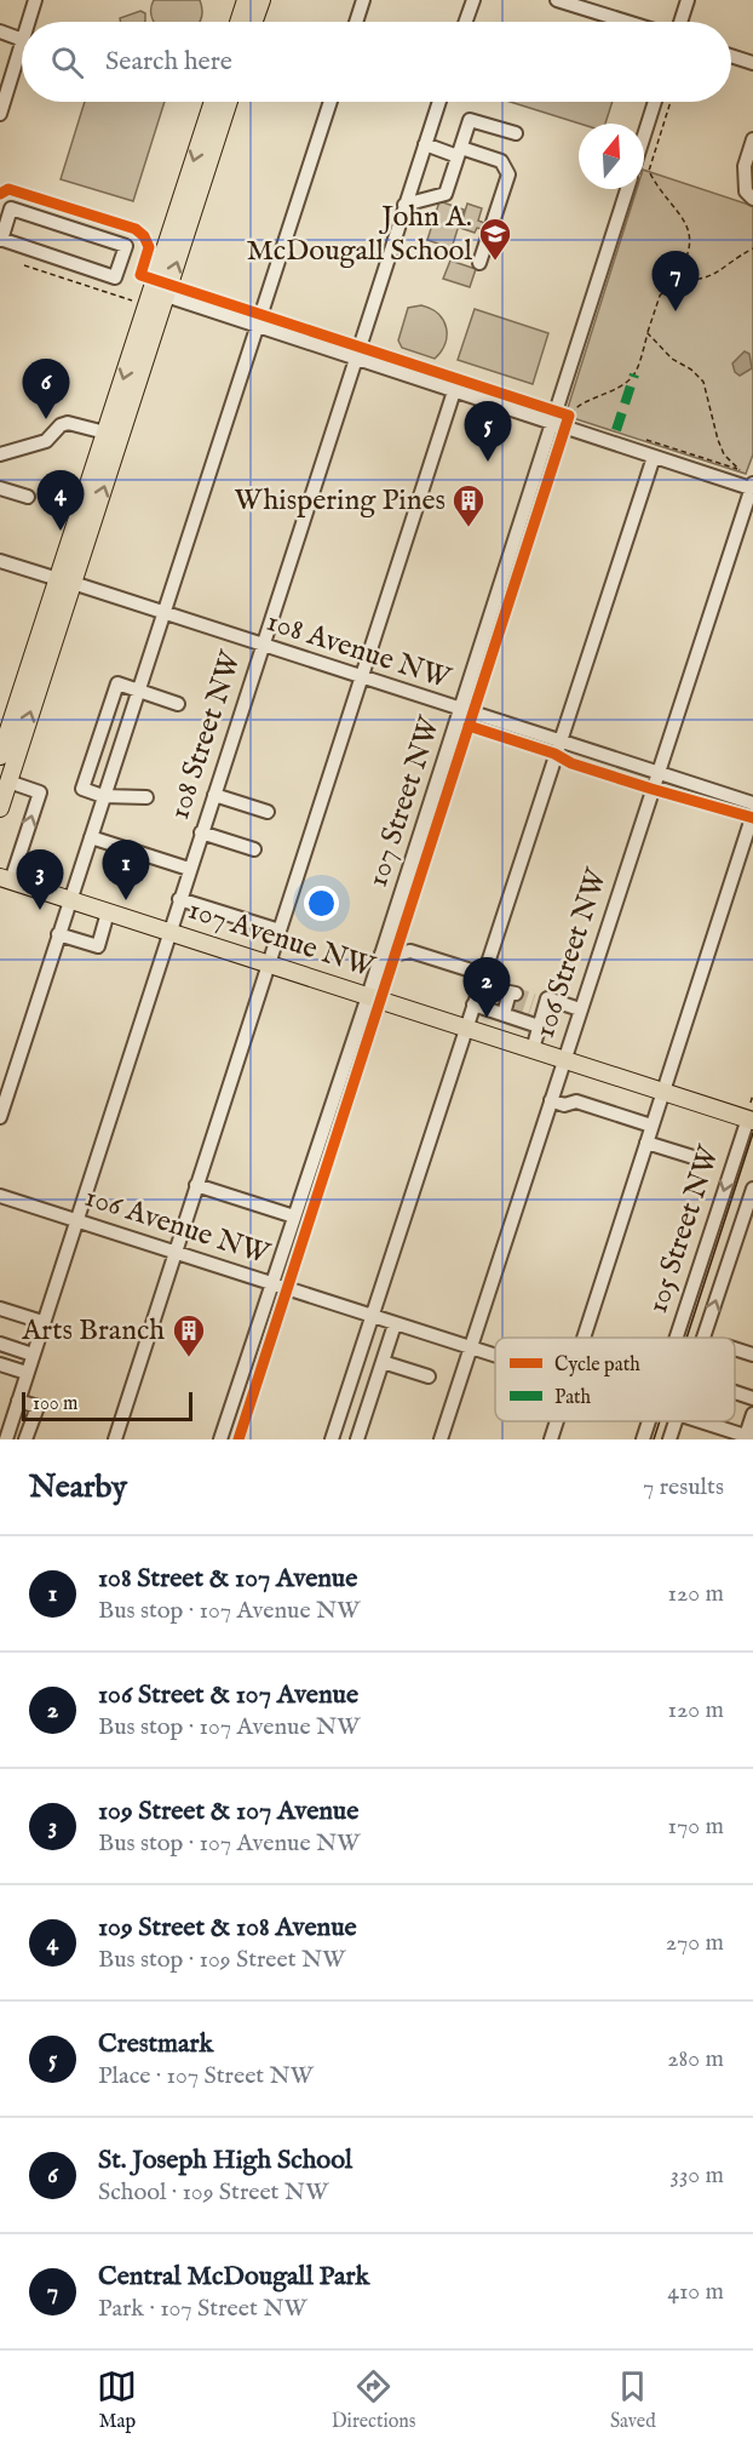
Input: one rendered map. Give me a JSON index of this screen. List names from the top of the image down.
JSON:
{
  "streets": {
    "main road": ["107 Avenue NW"],
    "street": [
      "108 Avenue NW",
      "108 Street NW",
      "107 Street NW",
      "106 Street NW",
      "106 Avenue NW",
      "105 Street NW"
    ]
  },
  "crossings": [
    ["108 Avenue NW", "108 Street NW"],
    ["108 Avenue NW", "107 Street NW"],
    ["108 Avenue NW", "106 Street NW"],
    ["108 Street NW", "107 Avenue NW"],
    ["108 Street NW", "106 Avenue NW"],
    ["107 Street NW", "107 Avenue NW"],
    ["107 Street NW", "106 Avenue NW"],
    ["107 Avenue NW", "106 Street NW"],
    ["107 Avenue NW", "105 Street NW"],
    ["106 Street NW", "106 Avenue NW"]
  ],
  "places": {
    "school or university": ["John A. McDougall School"],
    "building": ["Whispering Pines", "Arts Branch"]
  },
  "legend": ["Cycle path", "Path"],
  "scale_bar": "100 m",
  "north": "top",
  "page": {
    "search": "Search here",
    "pins": [
      "7",
      "6",
      "5",
      "4",
      "1",
      "3",
      "2"
    ],
    "scale": "100 m",
    "heading": ["Nearby", "7 results"],
    "list": [
      {
        "mark": "1",
        "name": "108 Street & 107 Avenue",
        "note": "Bus stop · 107 Avenue NW",
        "value": "120 m"
      },
      {
        "mark": "2",
        "name": "106 Street & 107 Avenue",
        "note": "Bus stop · 107 Avenue NW",
        "value": "120 m"
      },
      {
        "mark": "3",
        "name": "109 Street & 107 Avenue",
        "note": "Bus stop · 107 Avenue NW",
        "value": "170 m"
      },
      {
        "mark": "4",
        "name": "109 Street & 108 Avenue",
        "note": "Bus stop · 109 Street NW",
        "value": "270 m"
      },
      {
        "mark": "5",
        "name": "Crestmark",
        "note": "Place · 107 Street NW",
        "value": "280 m"
      },
      {
        "mark": "6",
        "name": "St. Joseph High School",
        "note": "School · 109 Street NW",
        "value": "330 m"
      },
      {
        "mark": "7",
        "name": "Central McDougall Park",
        "note": "Park · 107 Street NW",
        "value": "410 m"
      }
    ],
    "nav": ["Map", "Directions", "Saved"]
  }
}
